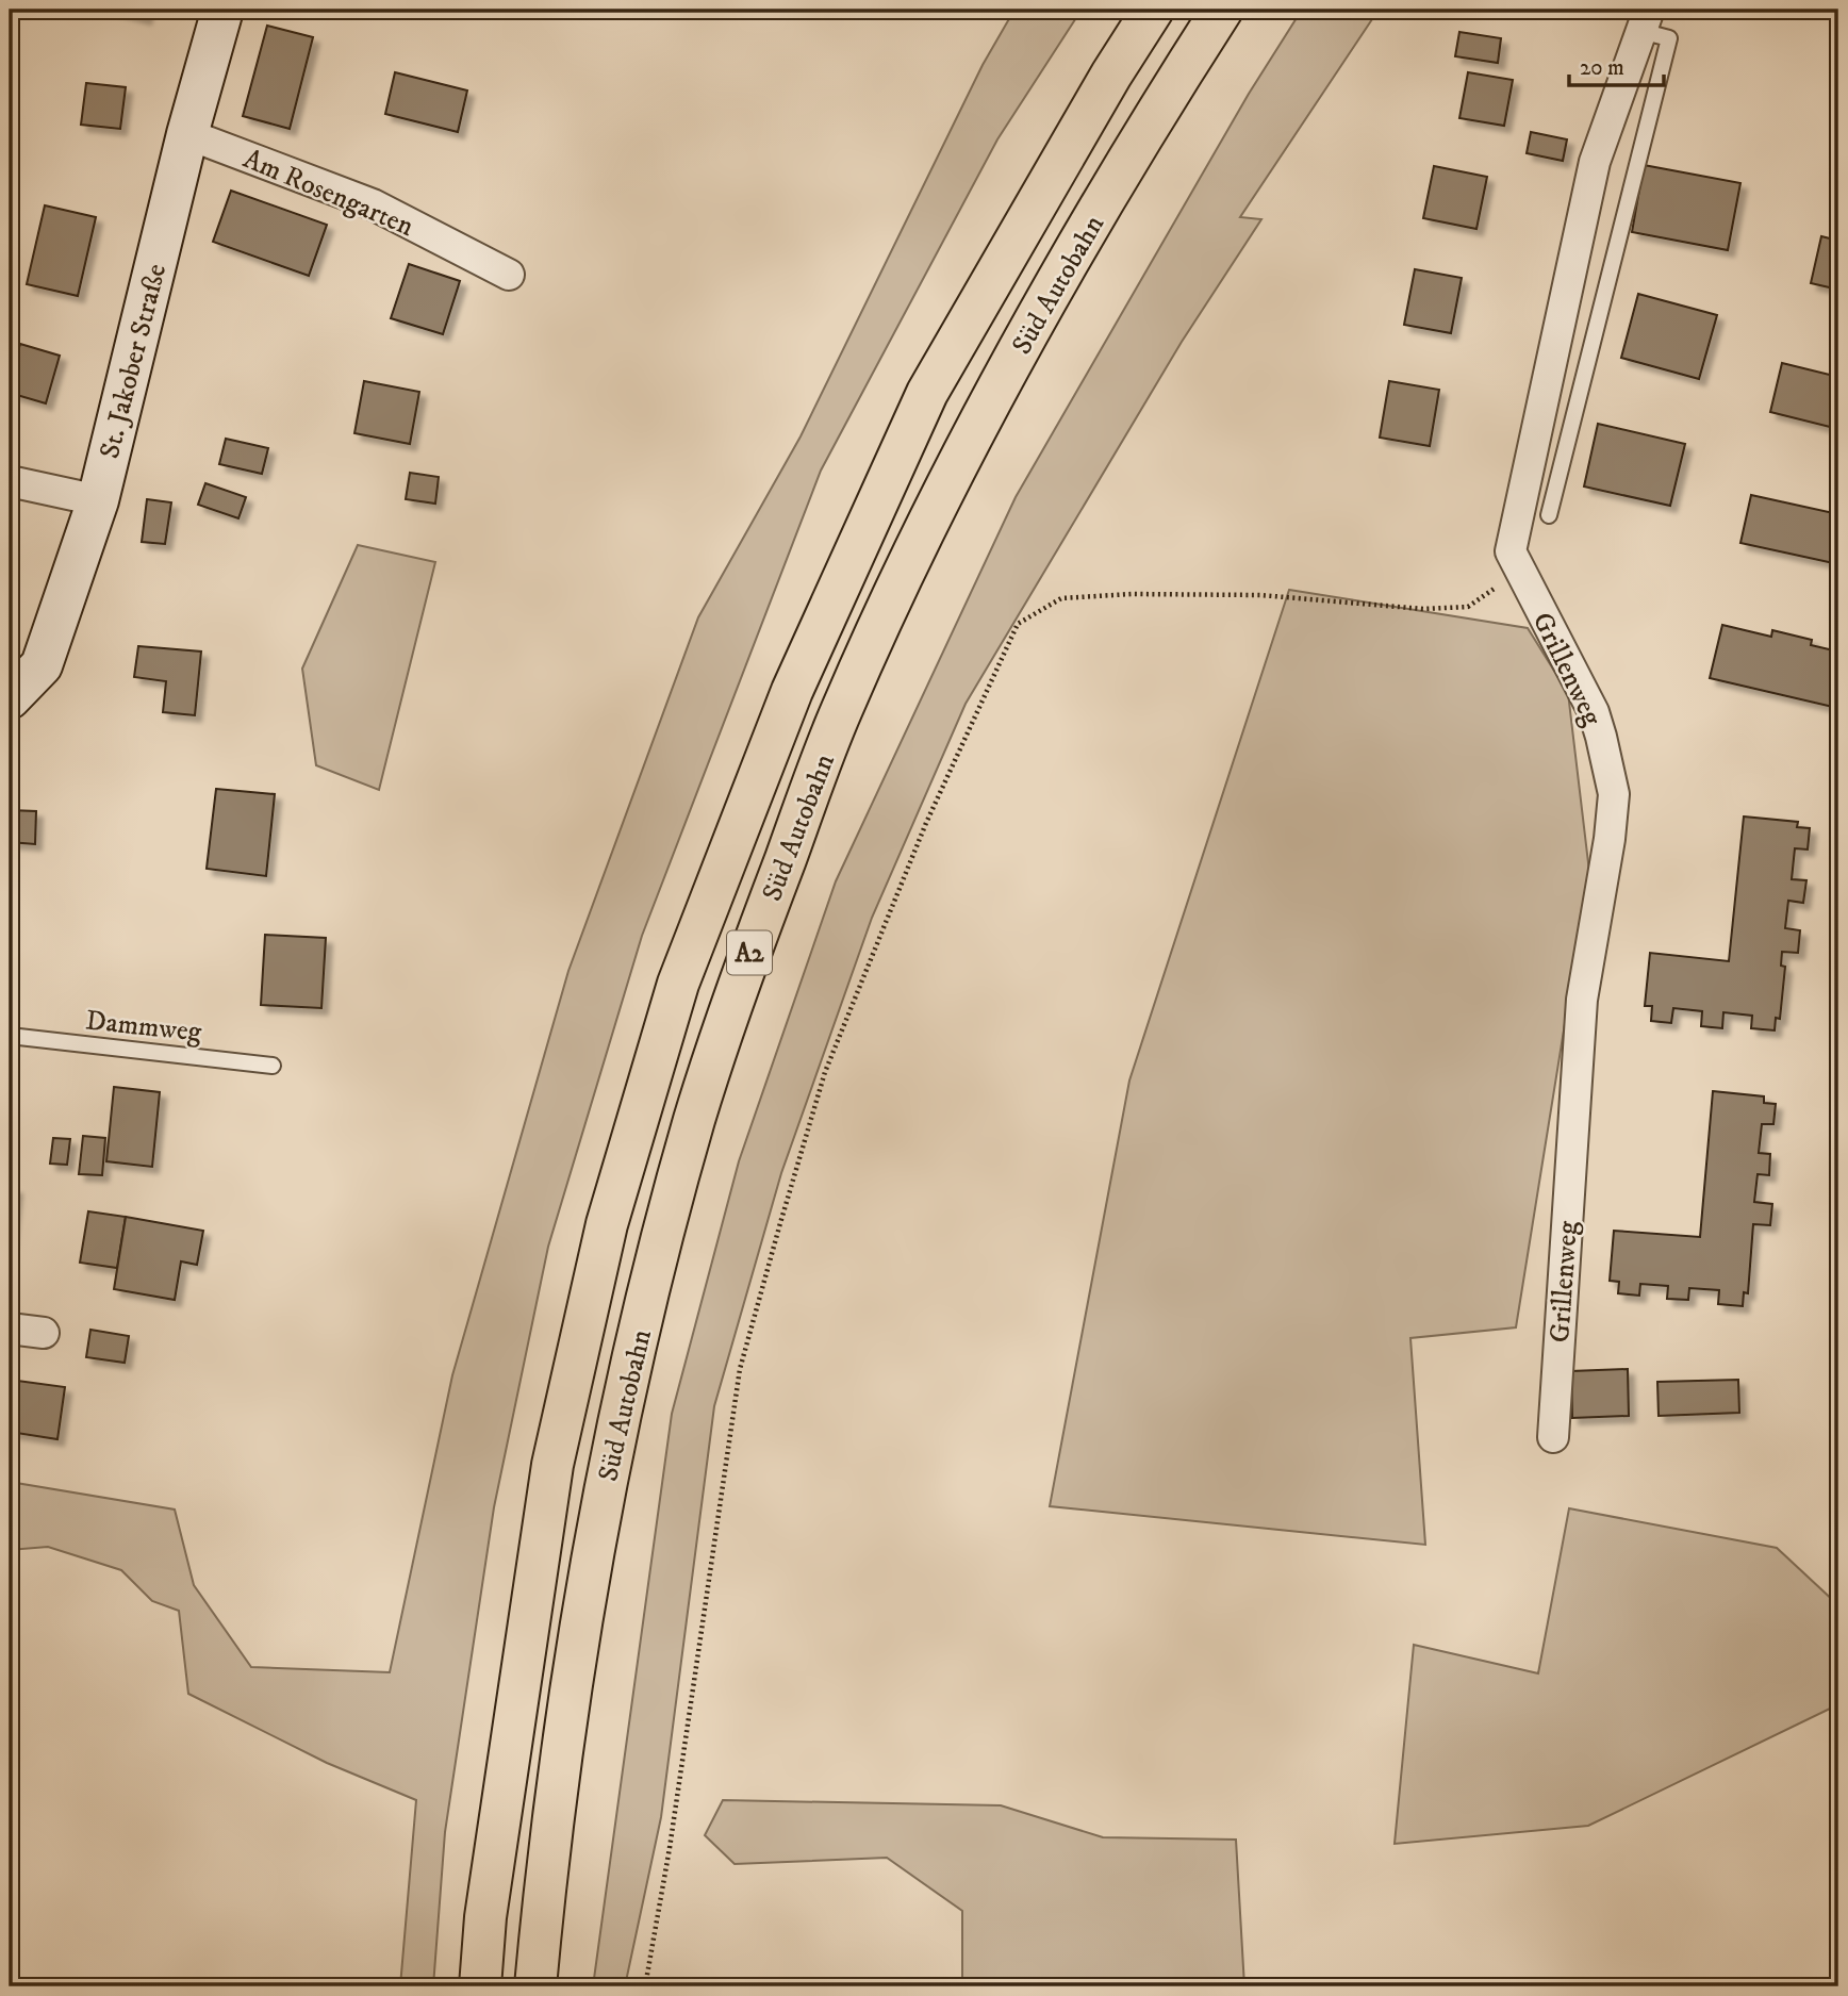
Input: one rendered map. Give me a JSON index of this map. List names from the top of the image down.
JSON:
{
  "streets": {
    "highway": ["Süd Autobahn", "A2"],
    "main road": ["St. Jakober Straße"],
    "street": ["Am Rosengarten", "Grillenweg"],
    "lane": ["Dammweg"]
  },
  "crossings": [
    ["Am Rosengarten", "St. Jakober Straße"]
  ],
  "scale_bar": "20 m"
}
